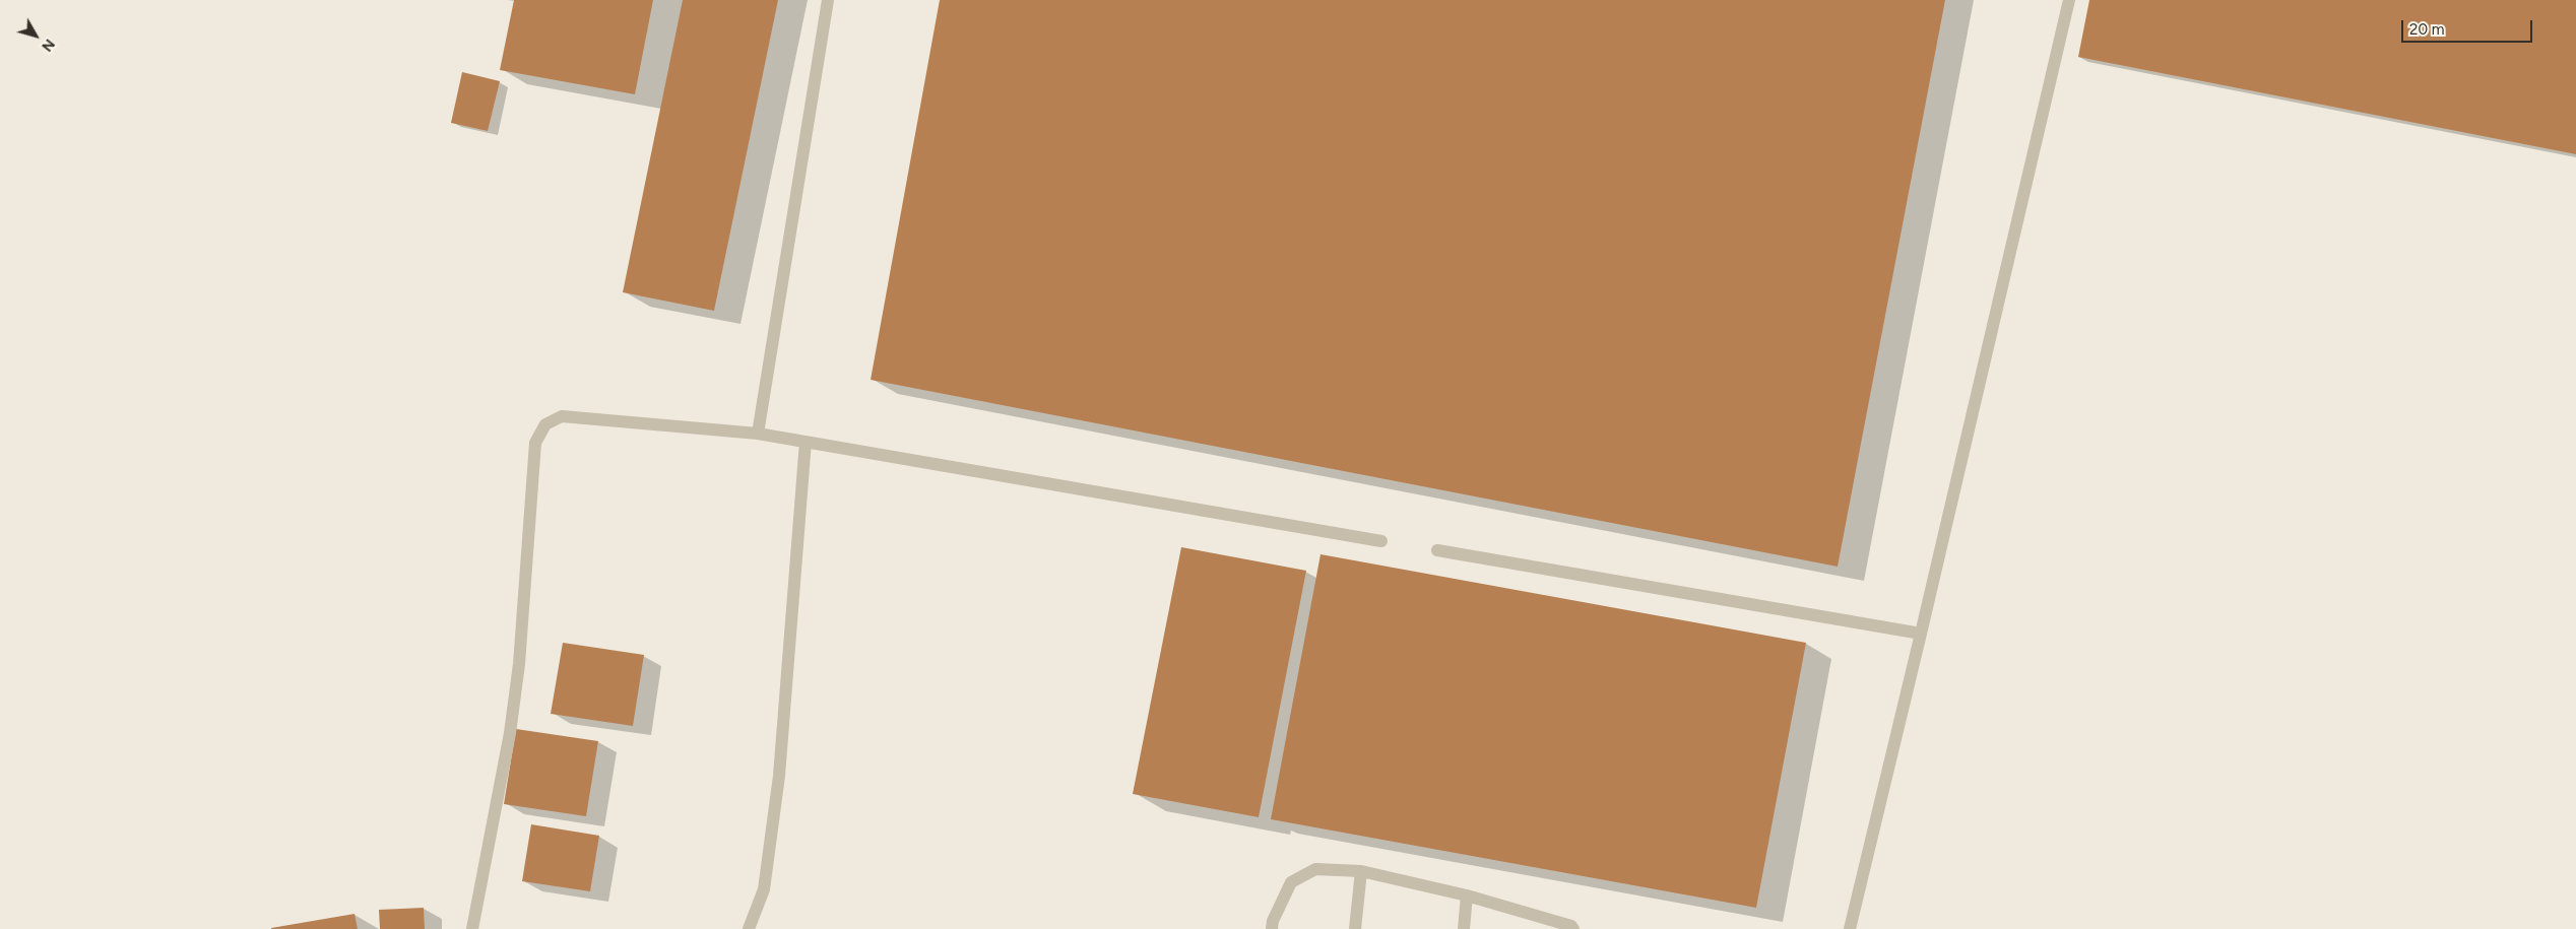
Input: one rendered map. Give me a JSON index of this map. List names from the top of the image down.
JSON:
{
  "scale_bar": "20 m",
  "north": "bottom right"
}
